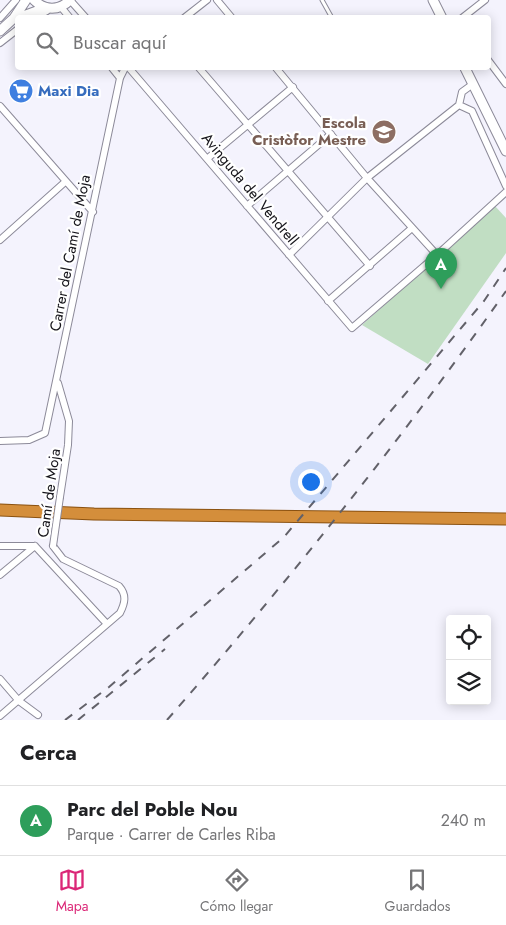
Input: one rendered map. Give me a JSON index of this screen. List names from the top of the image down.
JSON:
{
  "streets": {
    "street": ["Avinguda del Vendrell", "Carrer del Camí de Moja", "Camí de Moja"]
  },
  "crossings": [
    ["Carrer del Camí de Moja", "Camí de Moja"]
  ],
  "places": {
    "supermarket": ["Maxi Dia"],
    "school or university": ["Escola Cristòfor Mestre"]
  },
  "page": {
    "search": "Buscar aquí",
    "pins": "A",
    "heading": "Cerca",
    "list": [
      {
        "mark": "A",
        "name": "Parc del Poble Nou",
        "note": "Parque · Carrer de Carles Riba",
        "value": "240 m"
      }
    ],
    "nav": ["Mapa", "Cómo llegar", "Guardados"]
  }
}
